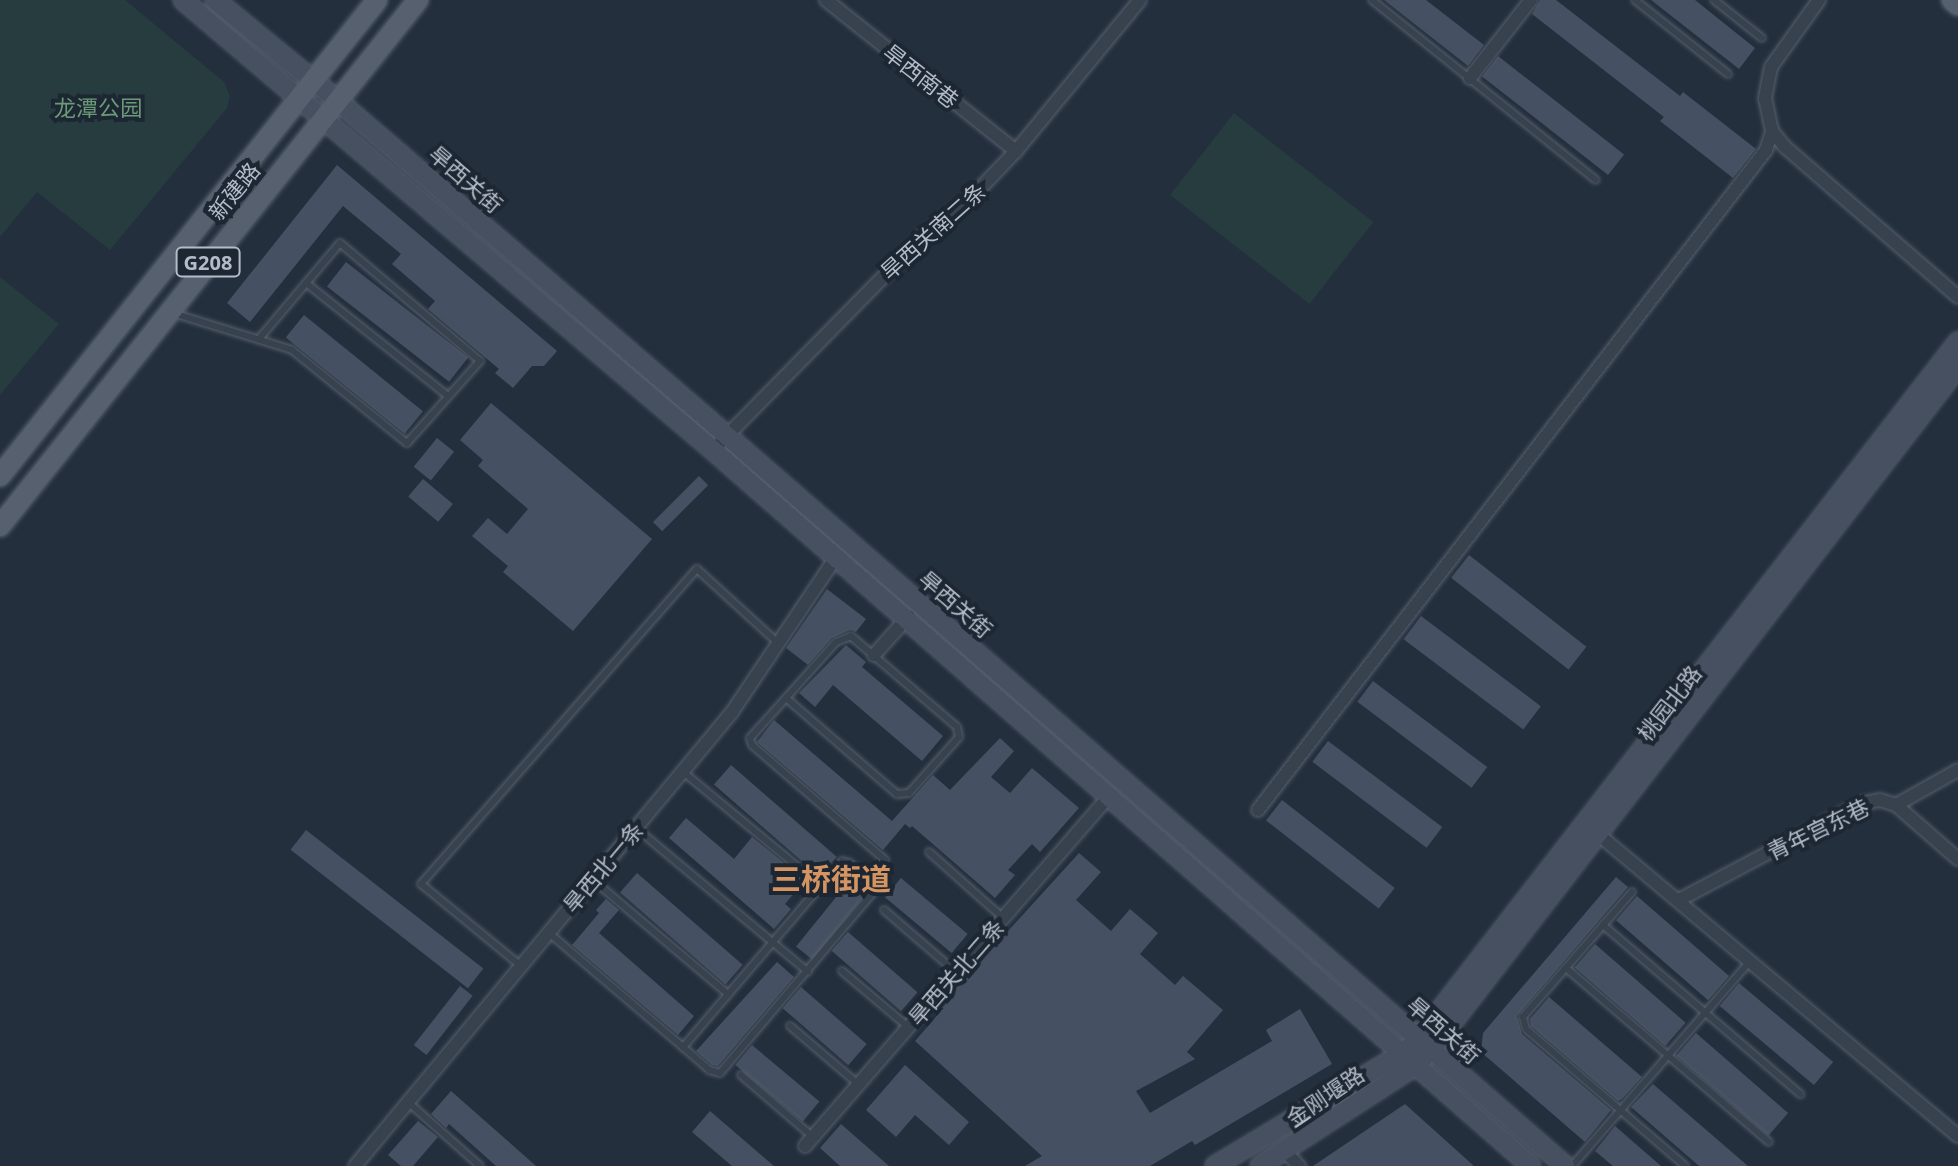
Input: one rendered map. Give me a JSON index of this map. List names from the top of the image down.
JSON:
{
  "streets": {
    "main road": [
      "旱西关街",
      "新建路",
      "G208",
      "桃园北路",
      "金刚堰路"
    ],
    "street": [
      "旱西南巷",
      "旱西关南二条",
      "青年宫东巷",
      "旱西北一条",
      "旱西关北二条"
    ]
  },
  "crossings": [
    ["旱西南巷", "旱西关南二条"],
    ["旱西关街", "新建路"],
    ["旱西关街", "旱西关南二条"],
    ["旱西关街", "桃园北路"],
    ["旱西关街", "旱西北一条"],
    ["旱西关街", "旱西关北二条"],
    ["旱西关街", "金刚堰路"],
    ["桃园北路", "金刚堰路"]
  ],
  "districts": ["三桥街道"],
  "parks": ["龙潭公园"]
}
